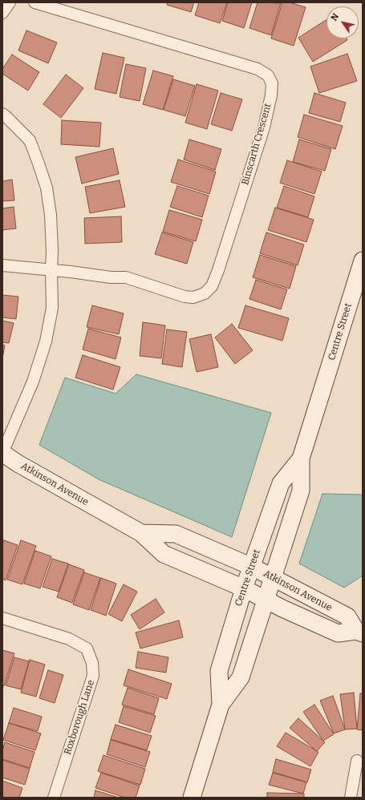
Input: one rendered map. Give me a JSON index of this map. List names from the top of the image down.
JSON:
{
  "streets": {
    "main road": ["Centre Street", "Atkinson Avenue"],
    "street": ["Binscarth Crescent", "Roxborough Lane"]
  },
  "crossings": [
    ["Centre Street", "Atkinson Avenue"]
  ],
  "north": "top left"
}
